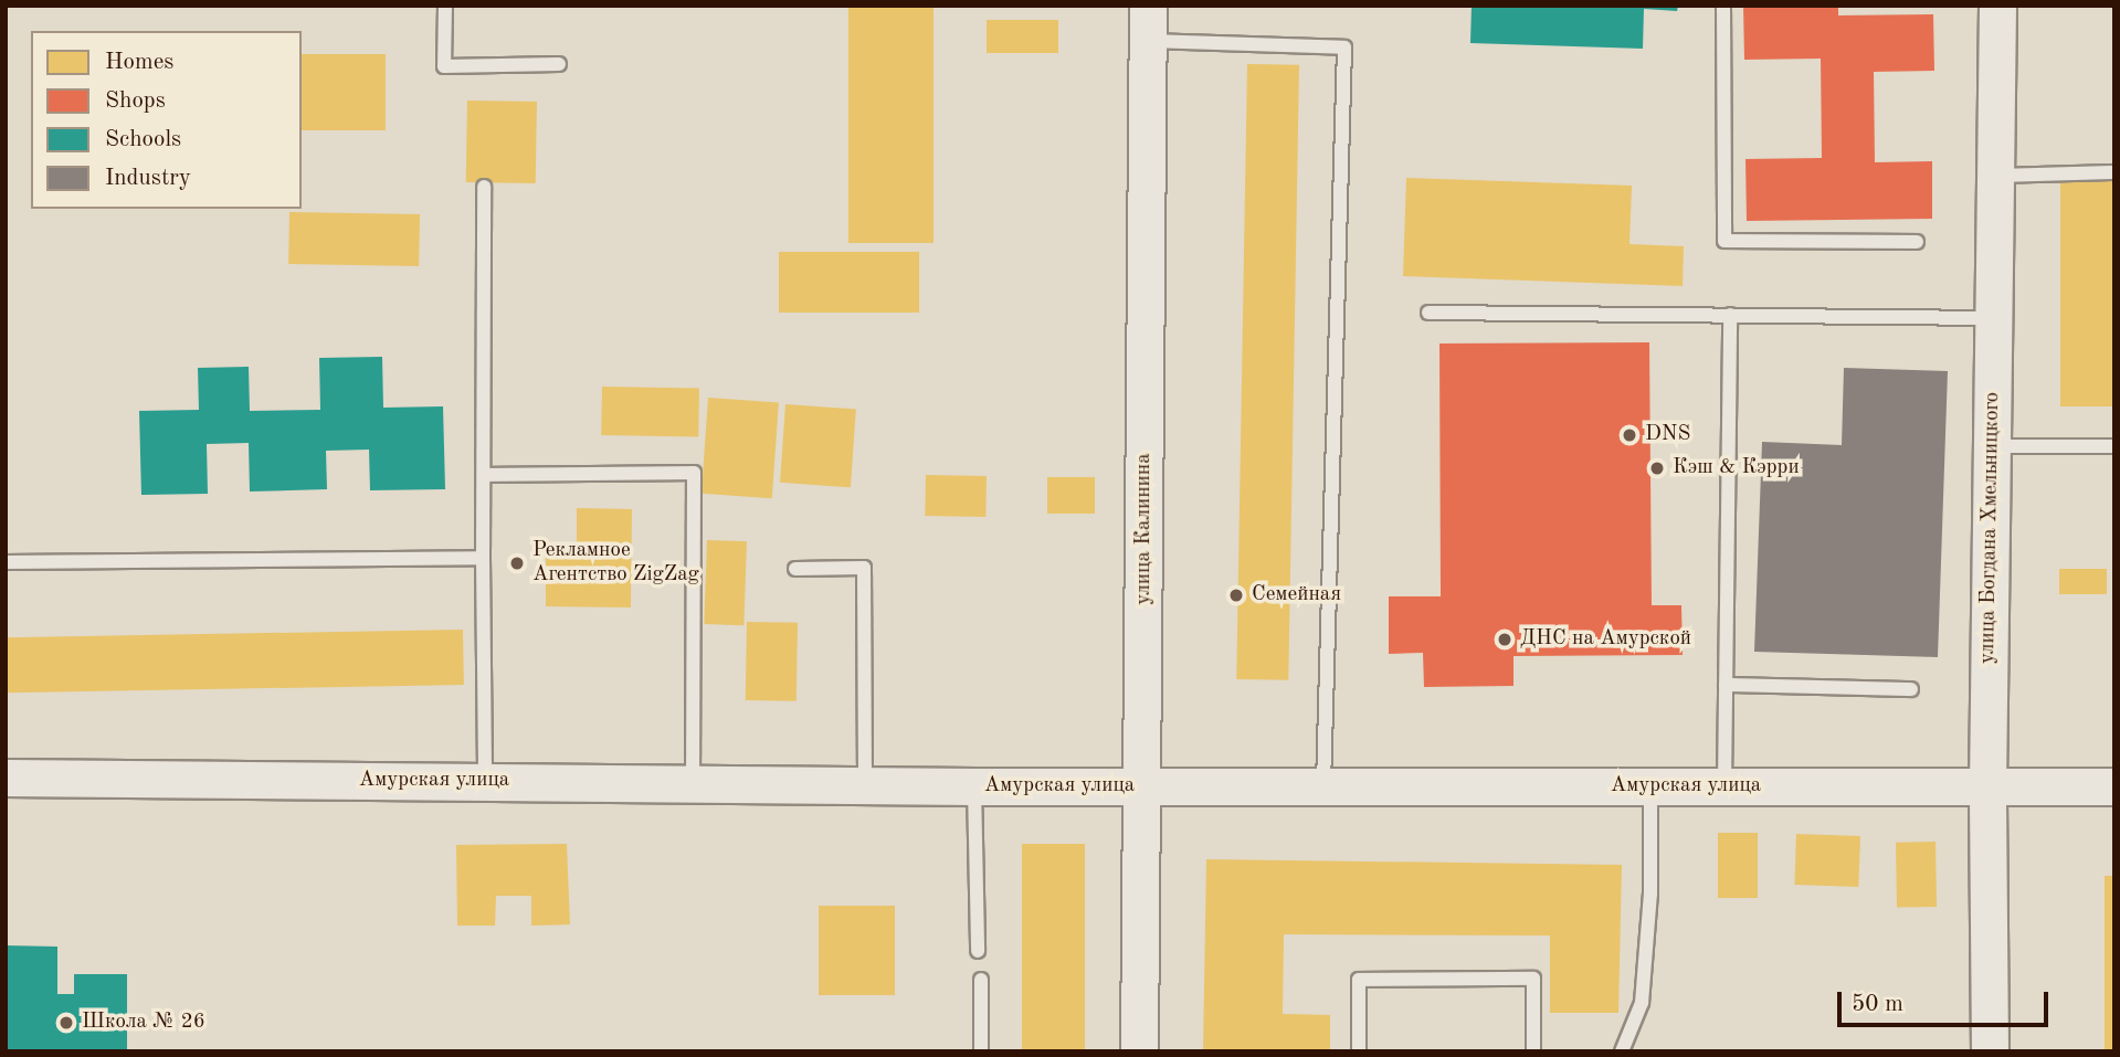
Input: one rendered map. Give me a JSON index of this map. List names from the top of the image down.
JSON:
{
  "streets": {
    "street": ["улица Богдана Хмельницкого", "улица Калинина", "Амурская улица"]
  },
  "crossings": [
    ["улица Богдана Хмельницкого", "Амурская улица"],
    ["улица Калинина", "Амурская улица"]
  ],
  "places": [
    "DNS",
    "Кэш & Кэрри",
    "Рекламное Агентство ZigZag",
    "Семейная",
    "ДНС на Амурской",
    "Школа № 26"
  ],
  "legend": [
    "Homes",
    "Shops",
    "Schools",
    "Industry"
  ],
  "scale_bar": "50 m"
}
